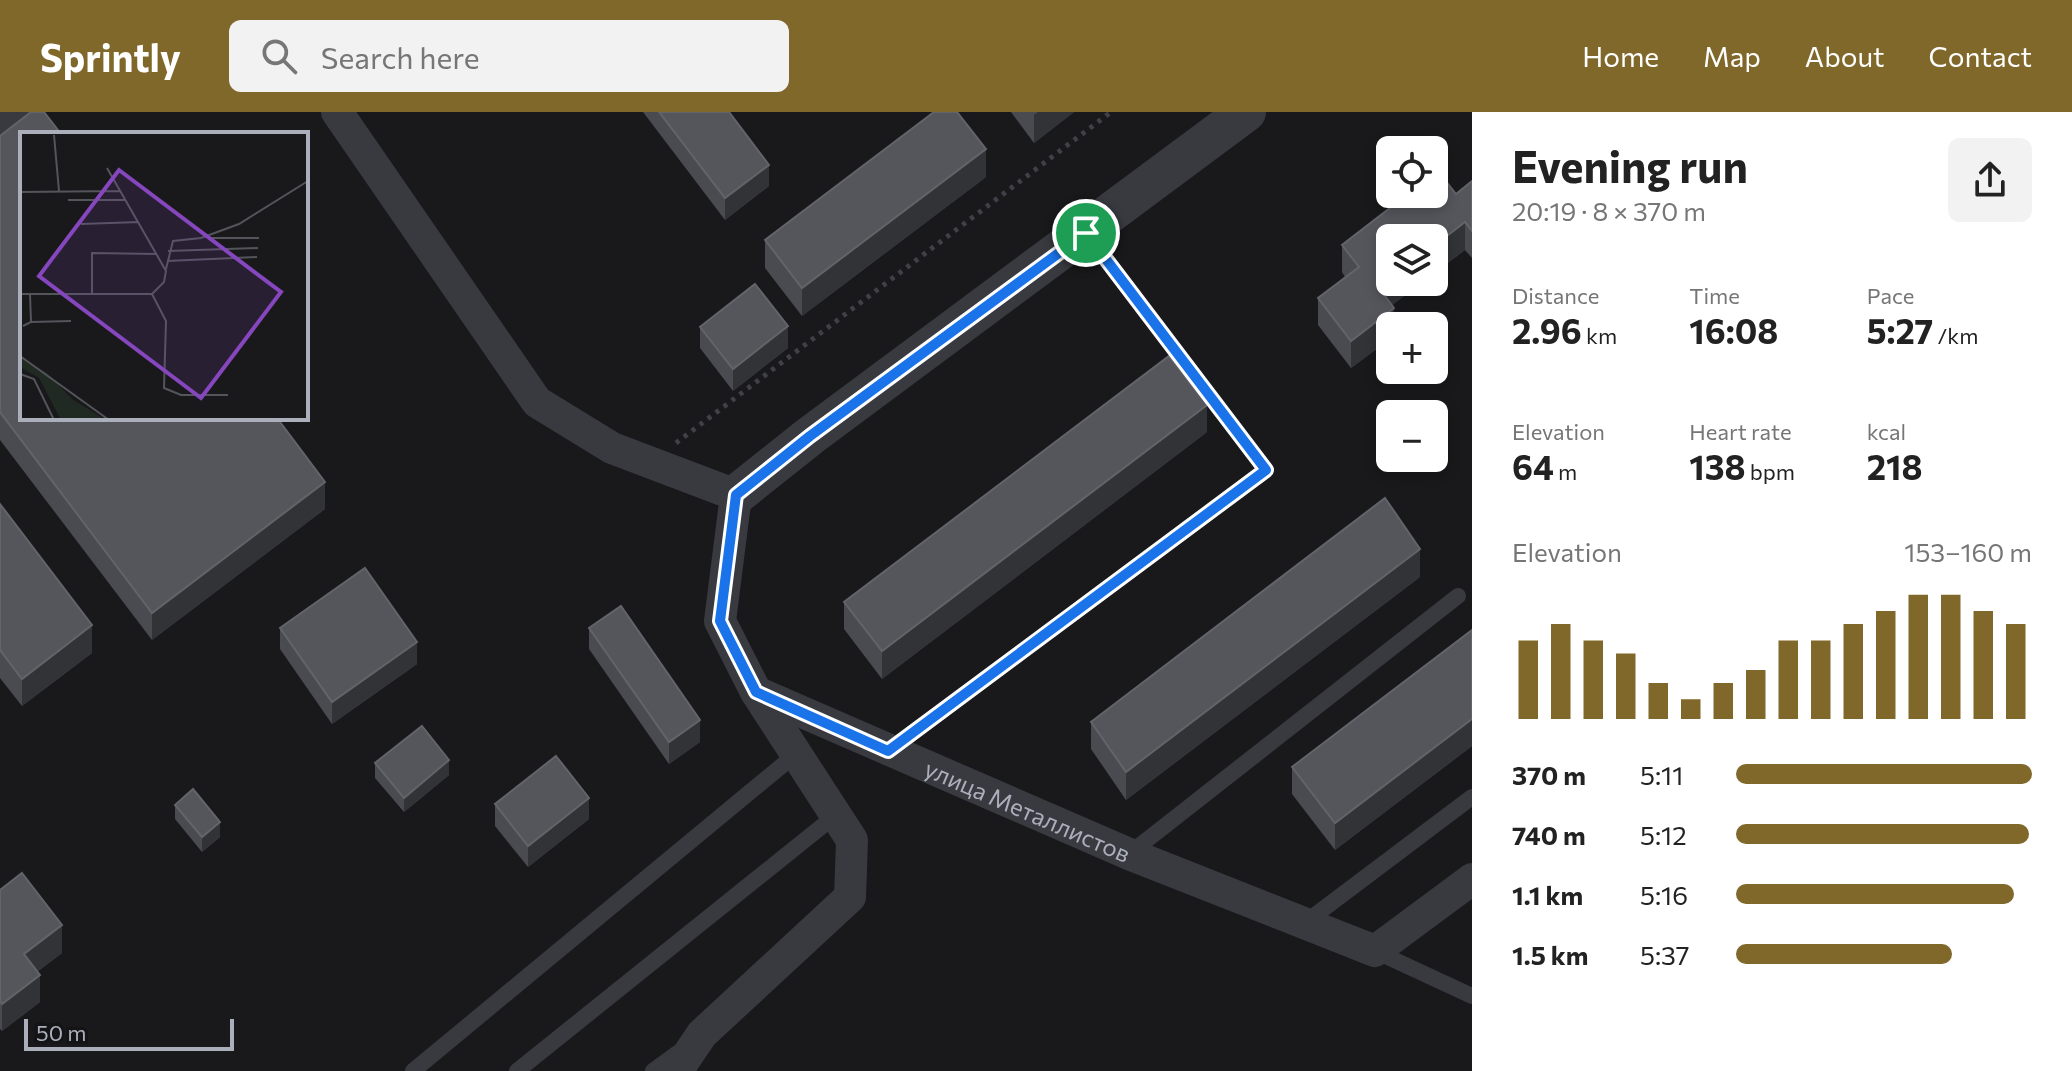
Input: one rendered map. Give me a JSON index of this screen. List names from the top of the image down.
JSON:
{
  "streets": {
    "street": ["улица Металлистов"]
  },
  "scale_bar": "50 m",
  "page": {
    "header": "Sprintly",
    "search": "Search here",
    "nav": [
      "Home",
      "Map",
      "About",
      "Contact"
    ],
    "heading": ["Evening run", "20:19 · 8 × 370 m"],
    "map_buttons": ["+", "−"],
    "stats": [
      ["Distance", "2.96 km"],
      ["Time", "16:08"],
      ["Pace", "5:27 /km"],
      ["Elevation", "64 m"],
      ["Heart rate", "138 bpm"],
      ["kcal", "218"]
    ],
    "chart": ["Elevation", "153–160 m"],
    "list": [
      {
        "name": "370 m",
        "note": "5:11"
      },
      {
        "name": "740 m",
        "note": "5:12"
      },
      {
        "name": "1.1 km",
        "note": "5:16"
      },
      {
        "name": "1.5 km",
        "note": "5:37"
      }
    ],
    "scale": "50 m"
  }
}
